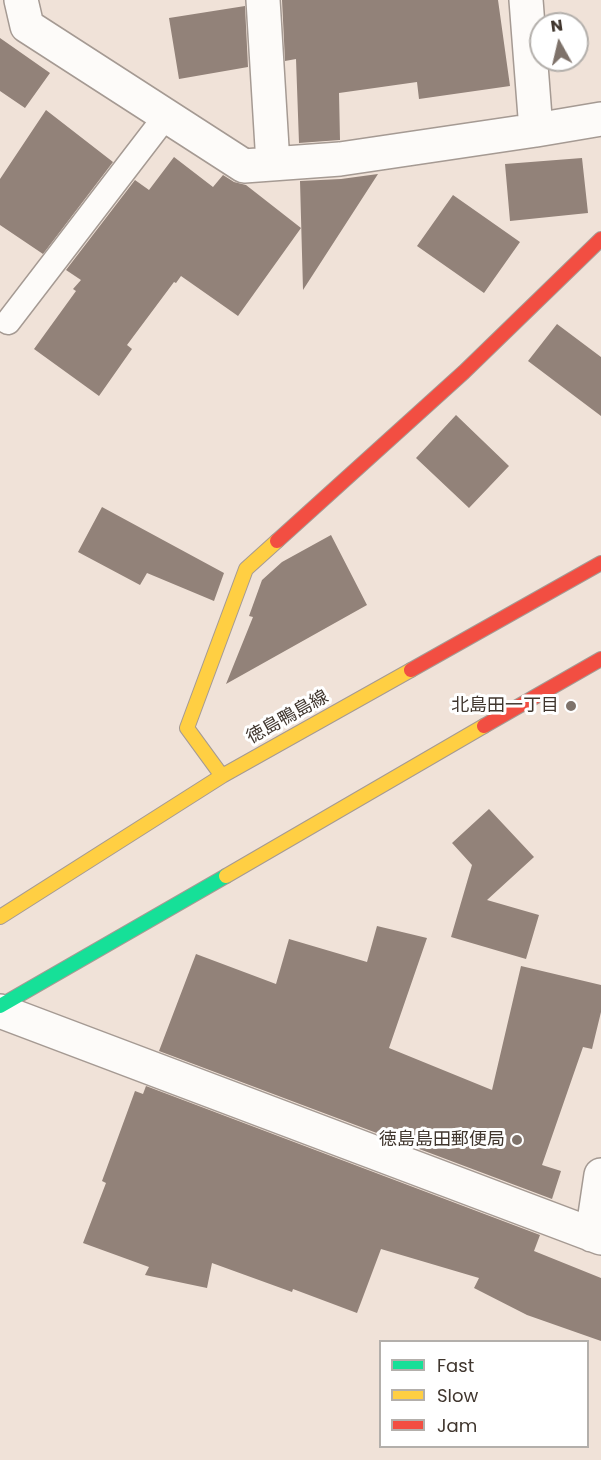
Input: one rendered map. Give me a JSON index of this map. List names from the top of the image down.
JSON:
{
  "streets": {
    "main road": ["徳島鴨島線"]
  },
  "places": ["北島田一丁目", "徳島島田郵便局"],
  "legend": ["Fast", "Slow", "Jam"],
  "north": "top"
}
